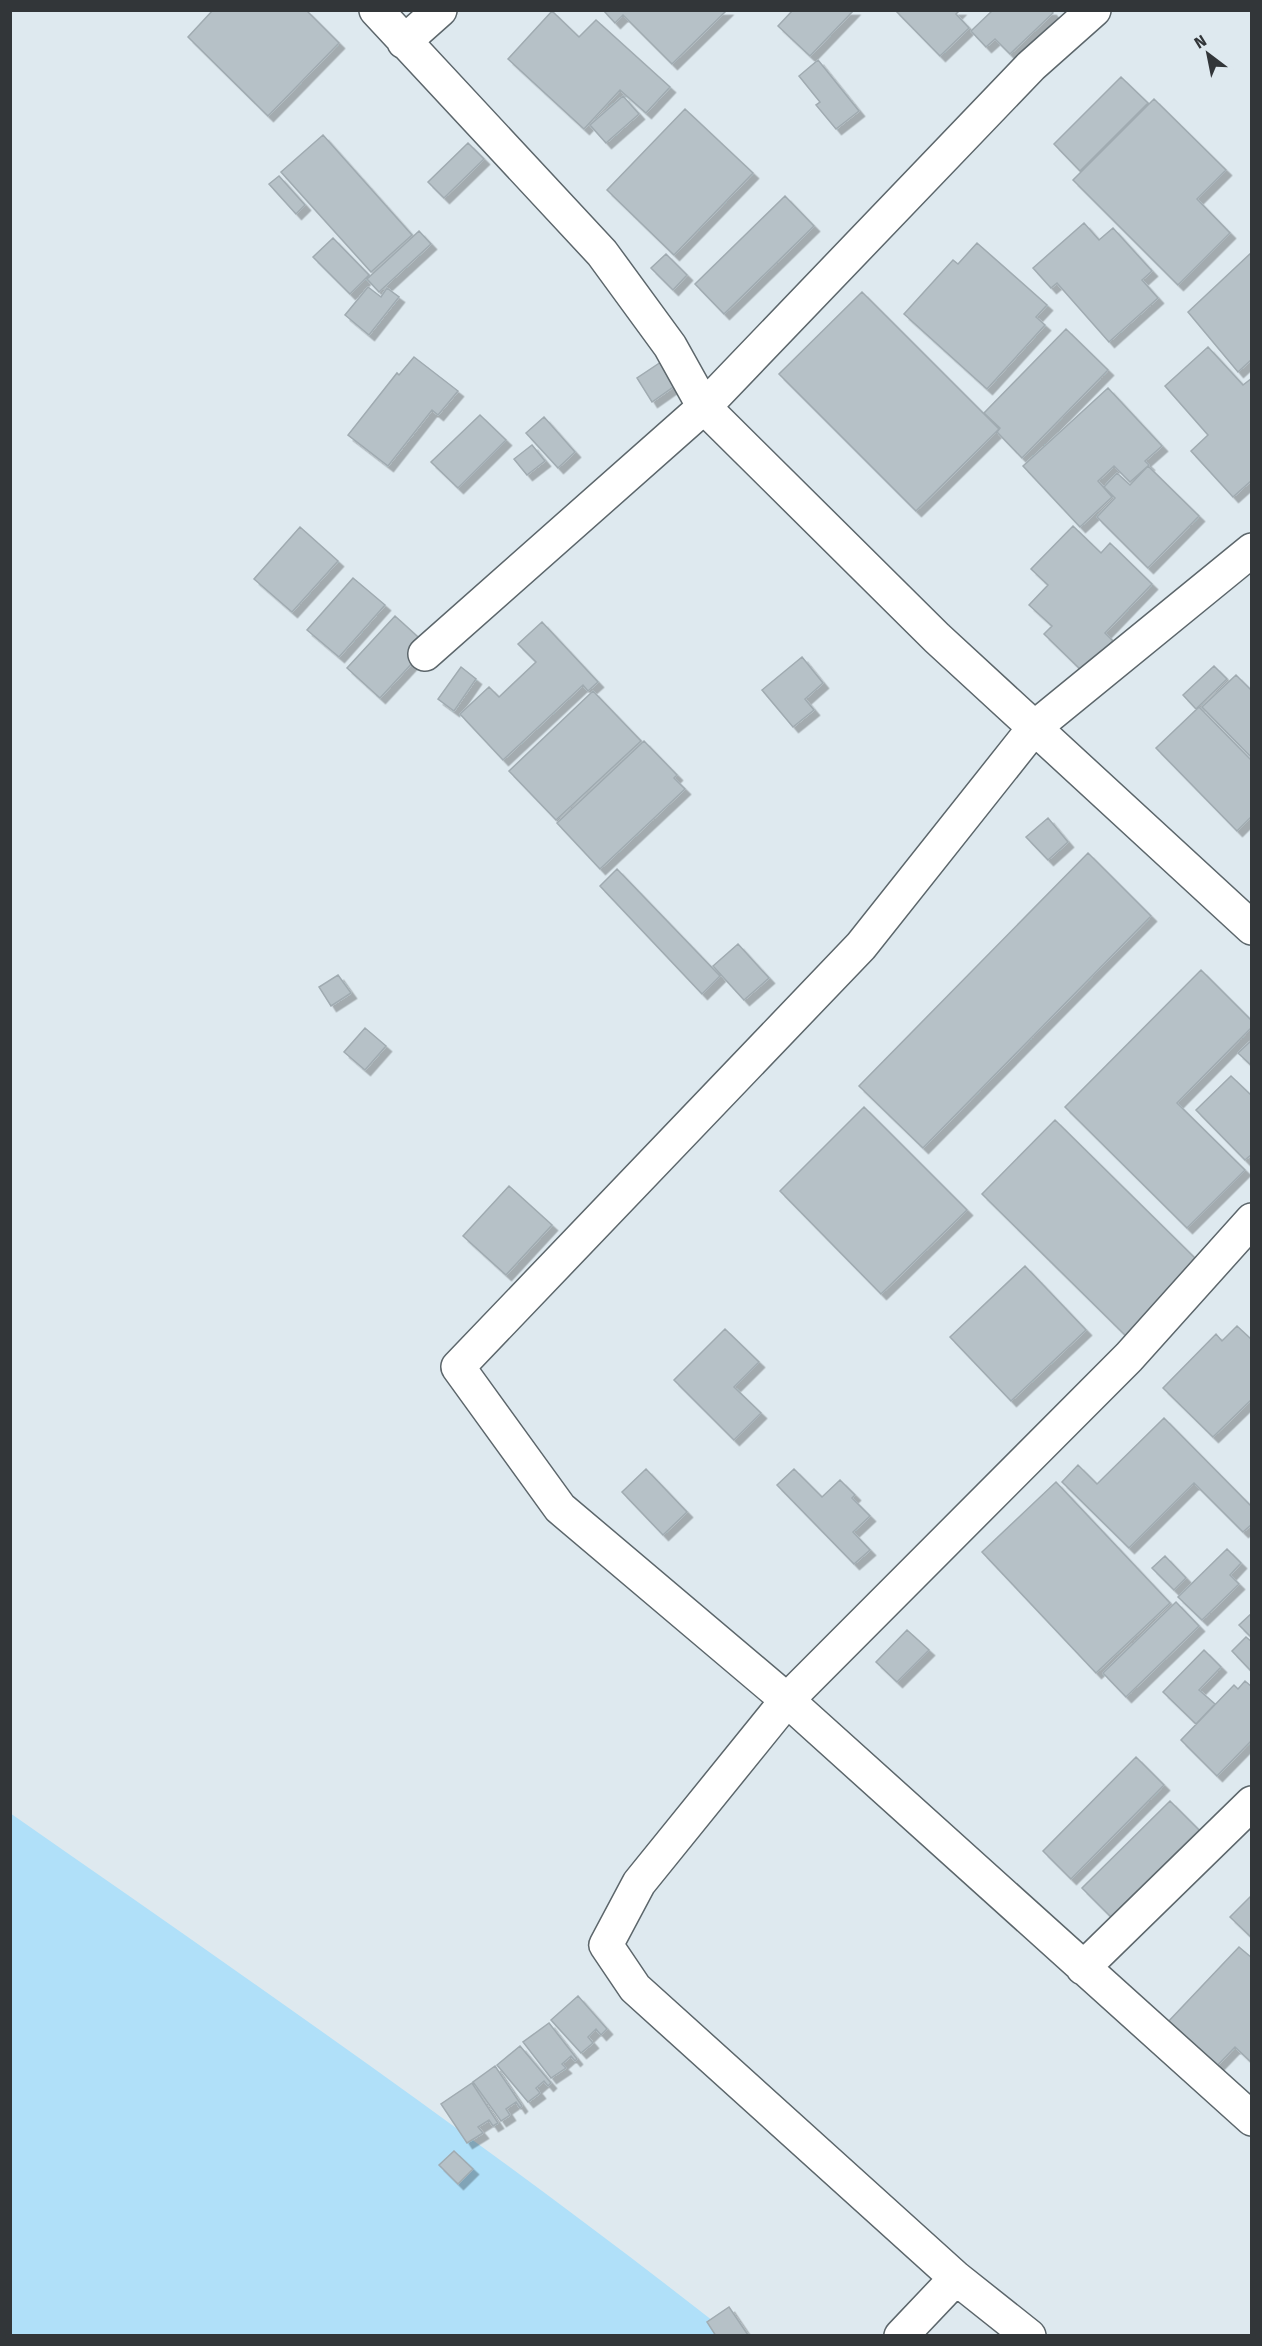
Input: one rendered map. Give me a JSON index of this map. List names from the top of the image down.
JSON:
{
  "north": "top left"
}
